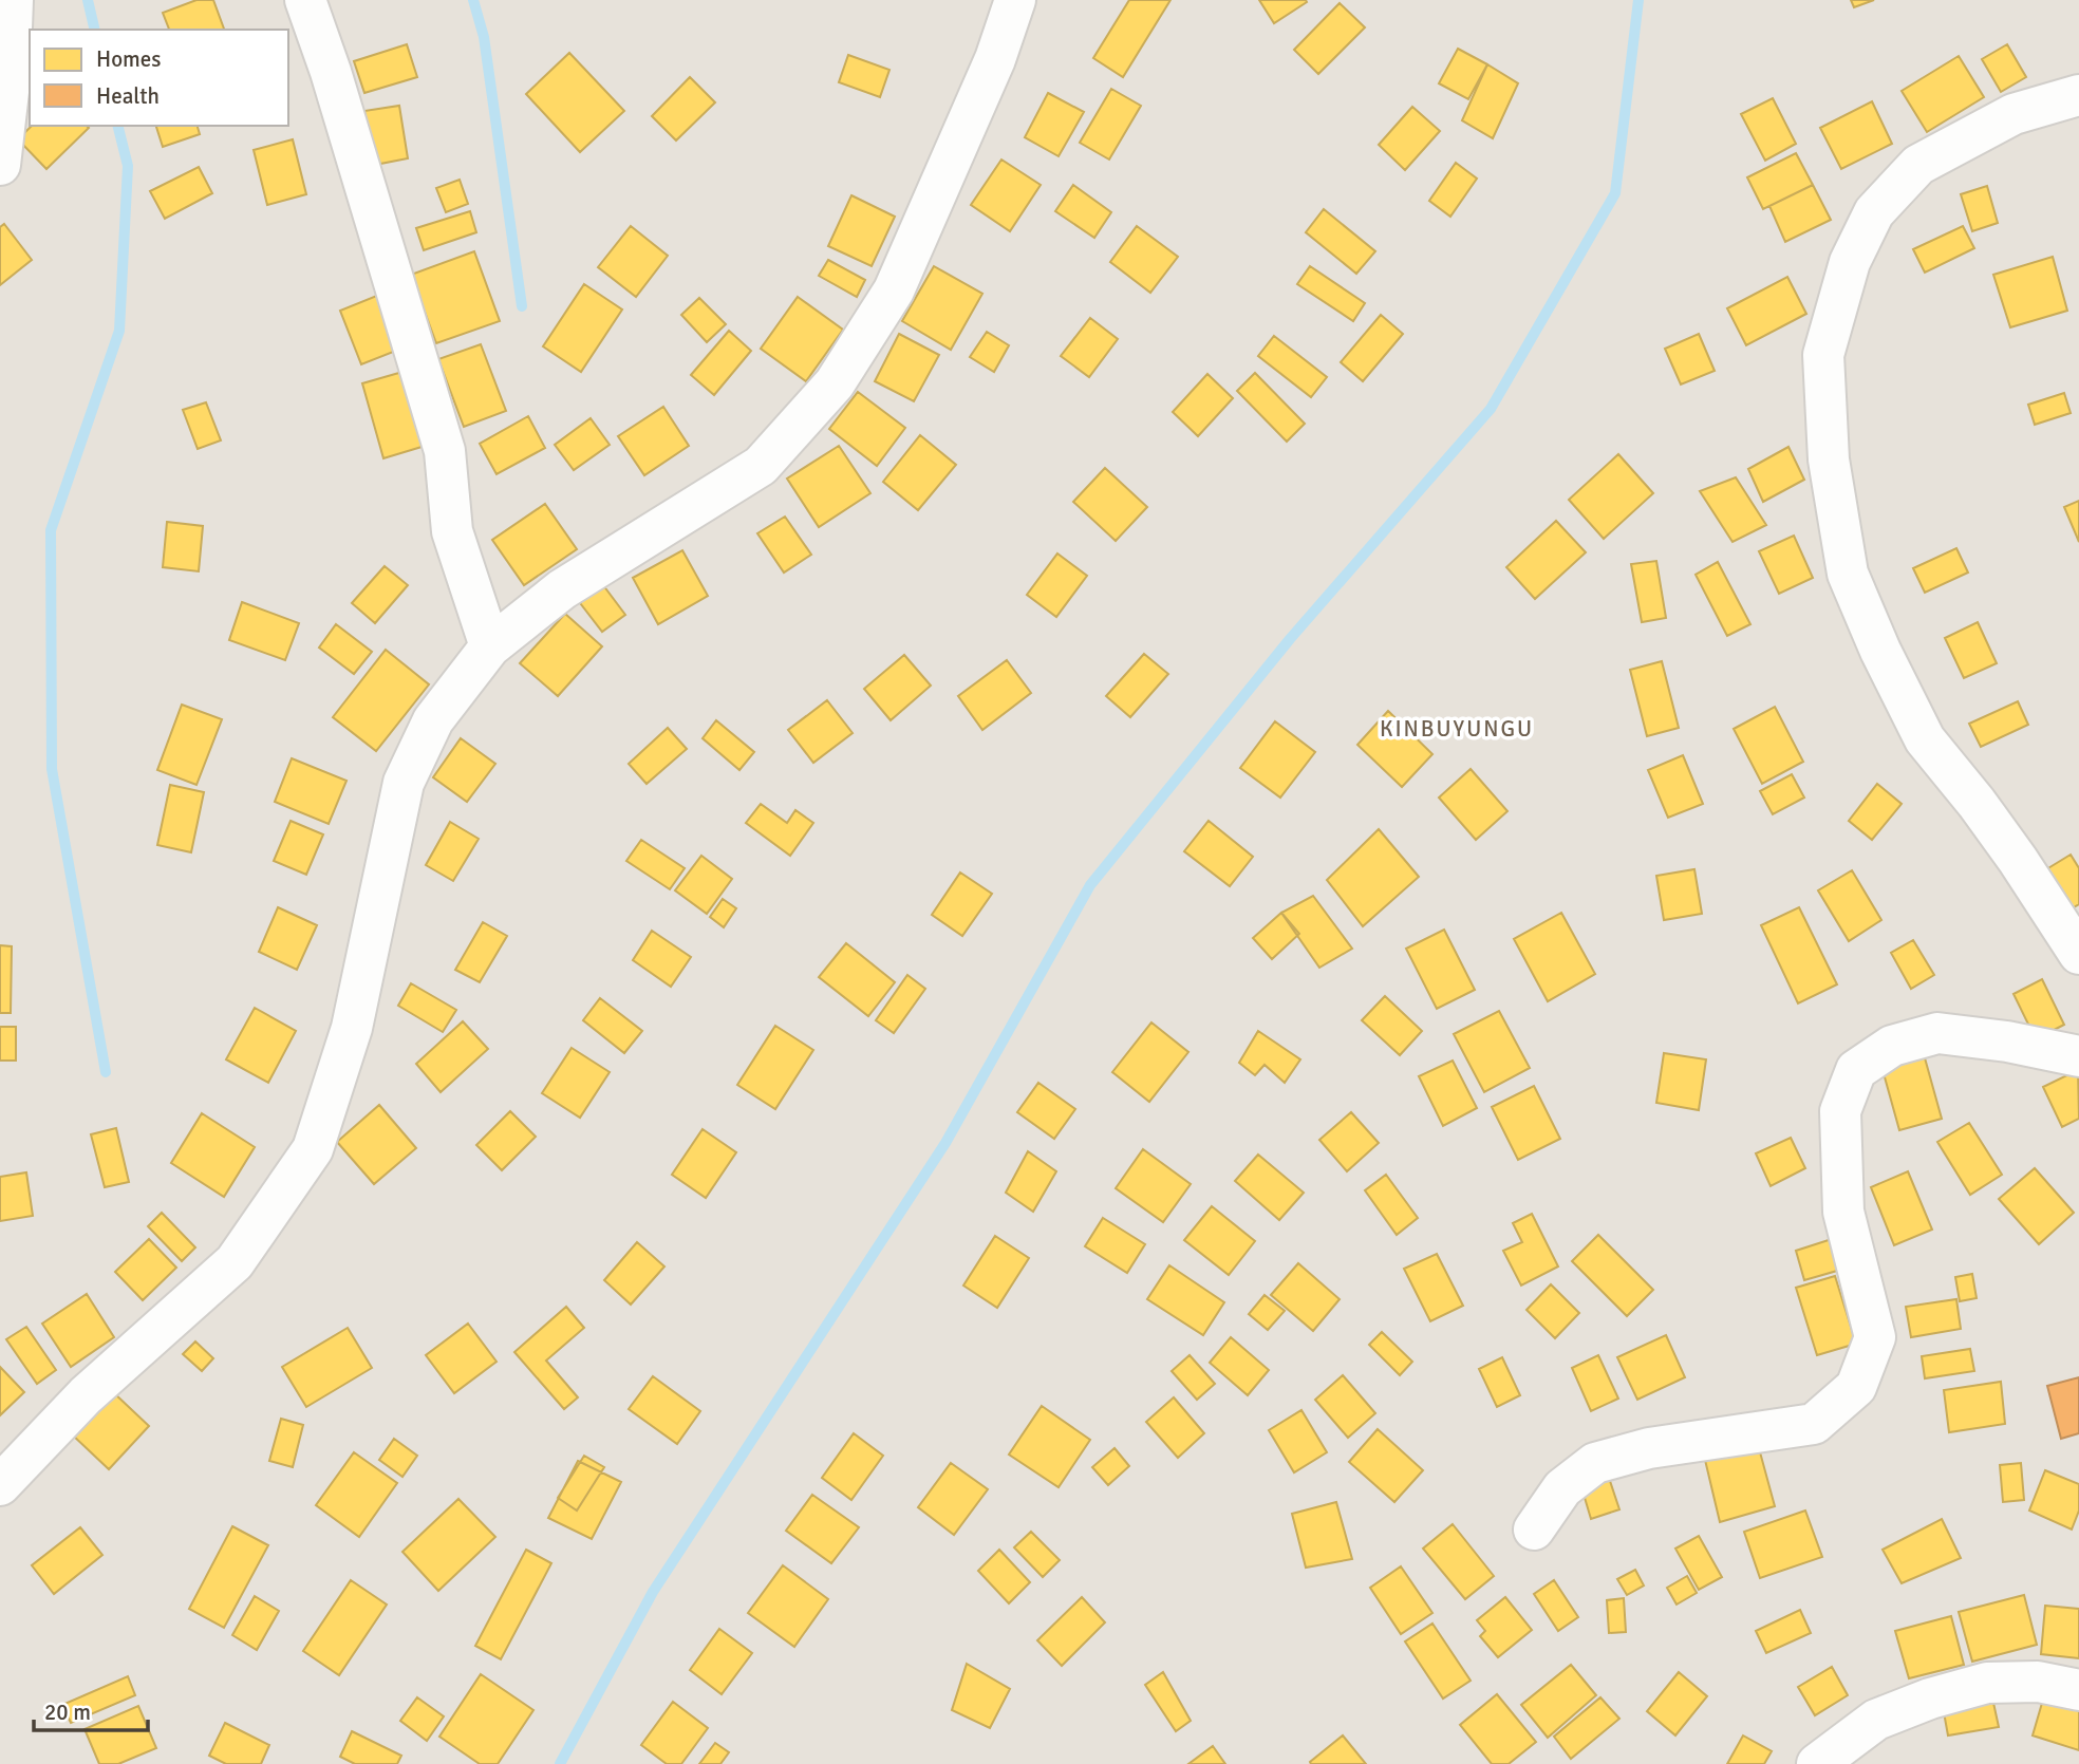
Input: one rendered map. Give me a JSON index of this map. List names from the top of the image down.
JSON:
{
  "districts": ["KINBUYUNGU"],
  "legend": ["Homes", "Health"],
  "scale_bar": "20 m"
}
